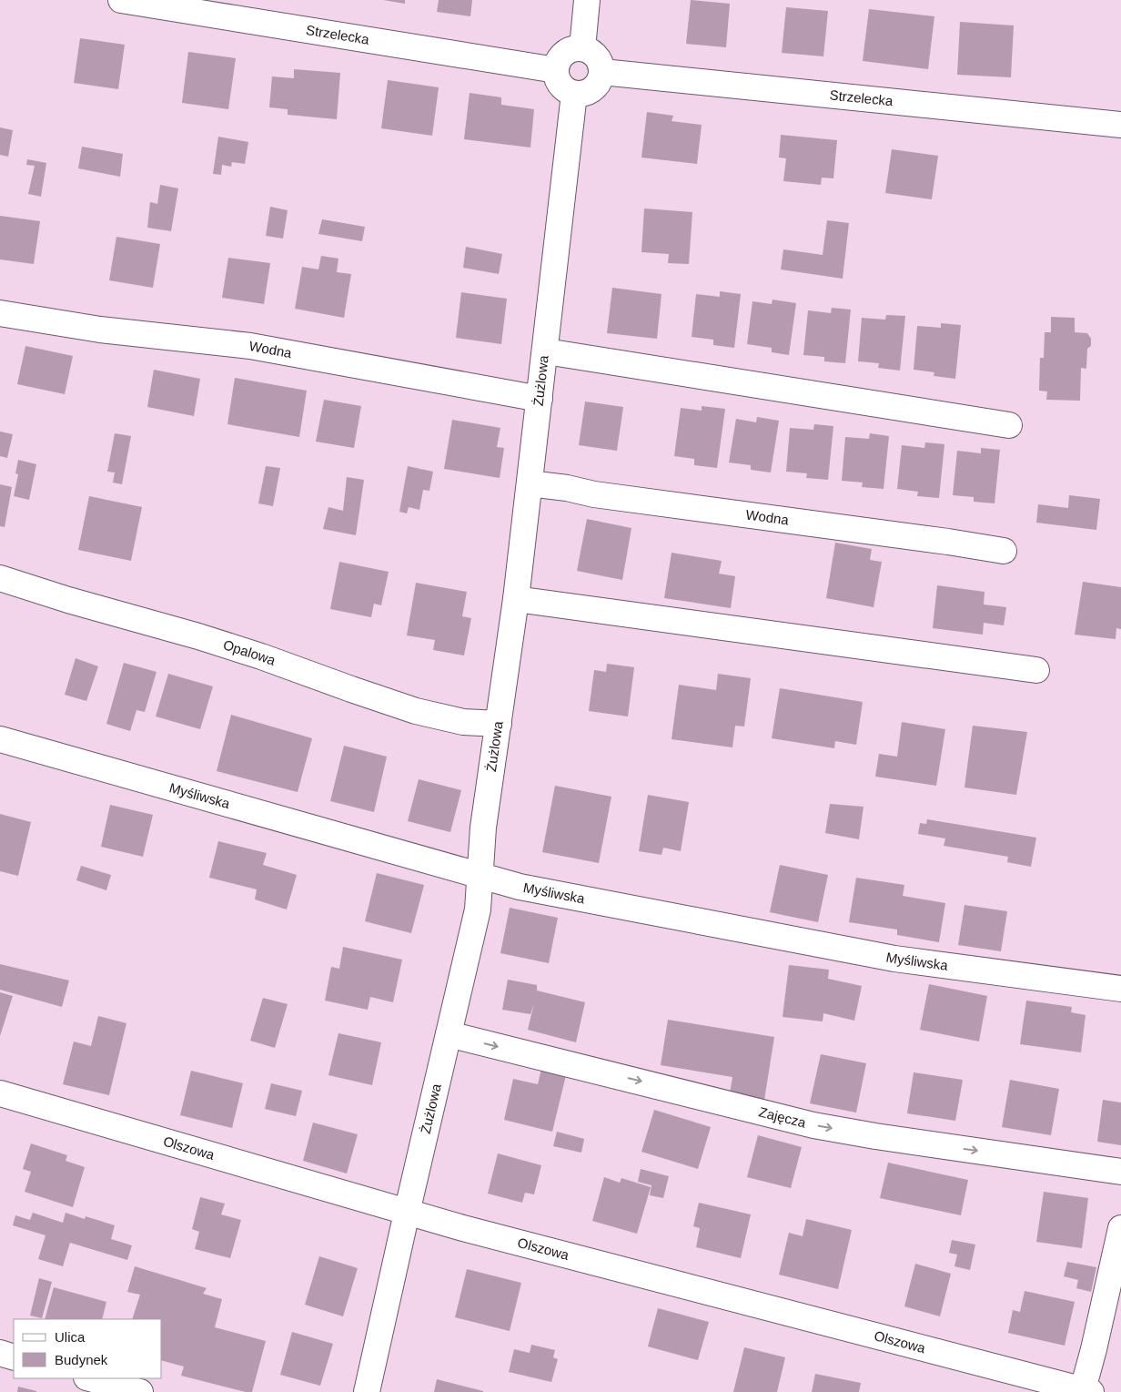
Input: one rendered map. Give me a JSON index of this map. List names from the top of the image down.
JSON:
{
  "streets": {
    "street": [
      "Strzelecka",
      "Wodna",
      "Żużlowa",
      "Opalowa",
      "Myśliwska",
      "Zajęcza",
      "Olszowa"
    ]
  },
  "crossings": [
    ["Strzelecka", "Żużlowa"],
    ["Wodna", "Żużlowa"],
    ["Żużlowa", "Opalowa"],
    ["Żużlowa", "Myśliwska"],
    ["Żużlowa", "Zajęcza"],
    ["Żużlowa", "Olszowa"]
  ],
  "one_way": ["Zajęcza"],
  "legend": ["Ulica", "Budynek"]
}
